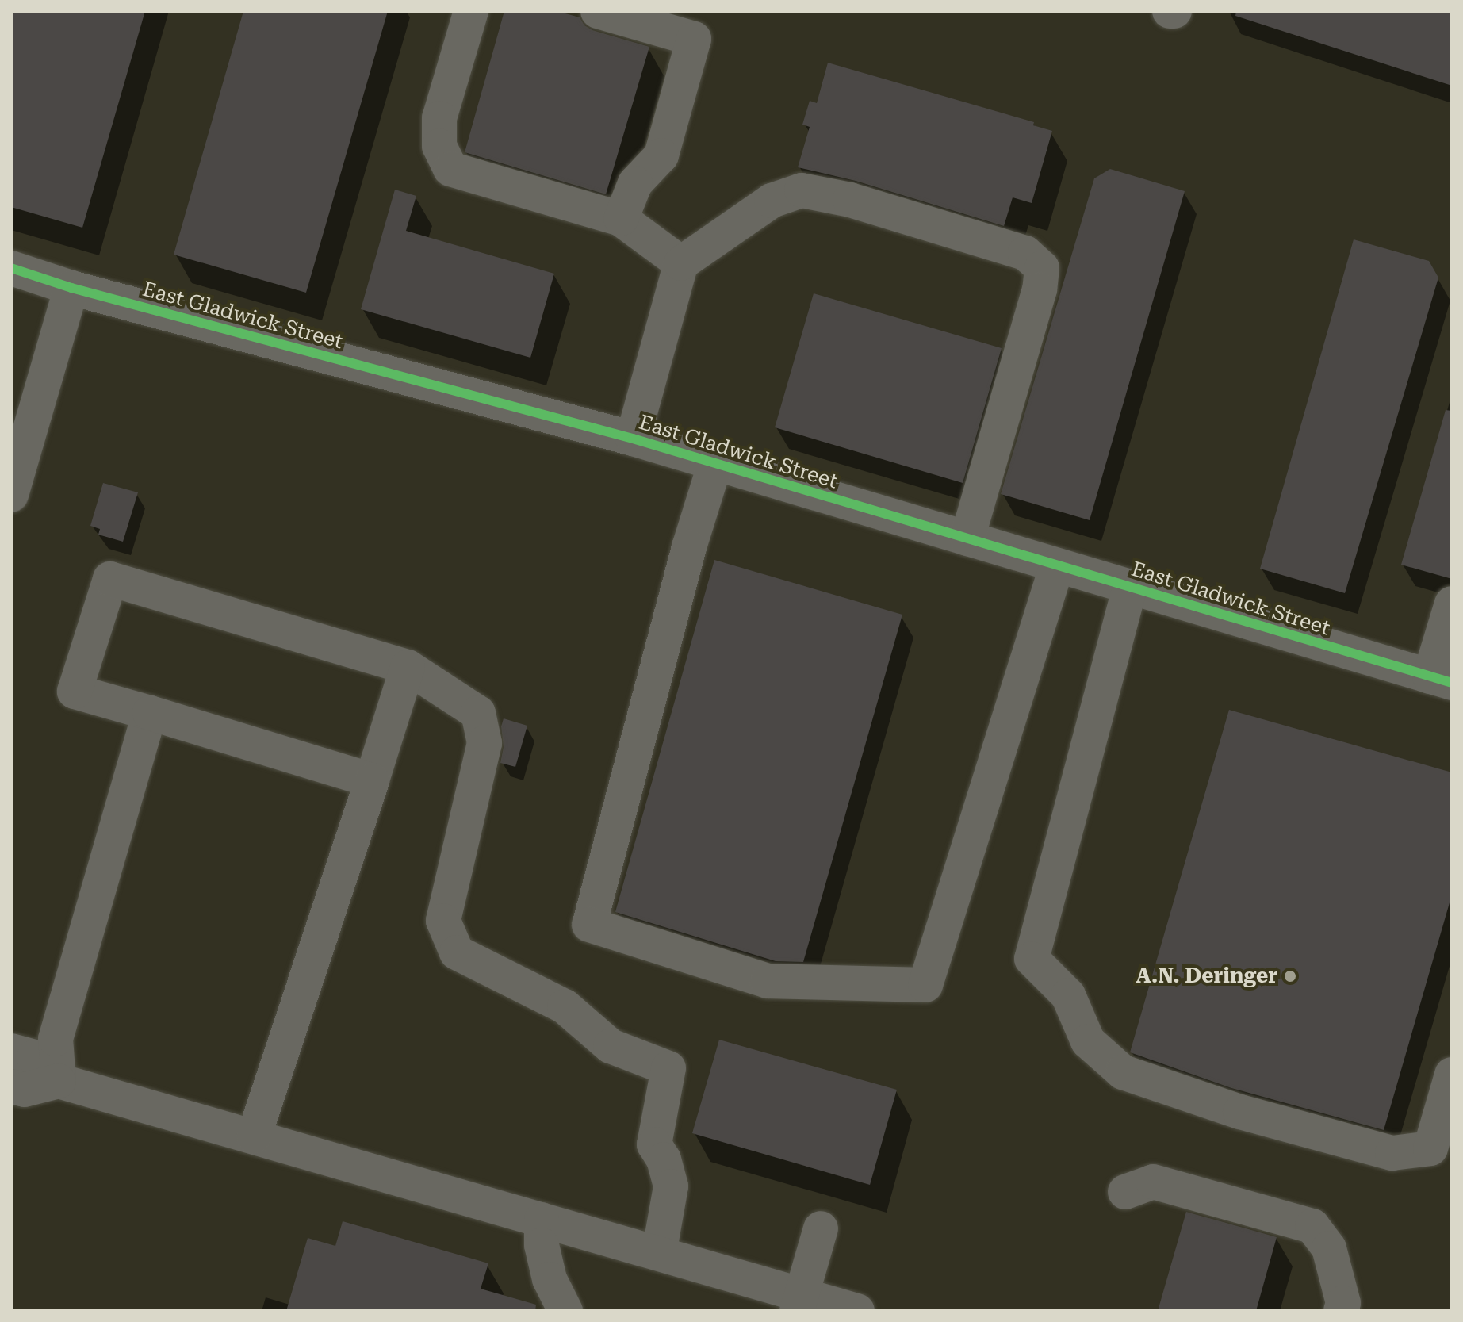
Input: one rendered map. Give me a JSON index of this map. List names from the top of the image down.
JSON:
{
  "streets": {
    "street": ["East Gladwick Street"]
  },
  "places": ["A.N. Deringer"]
}
